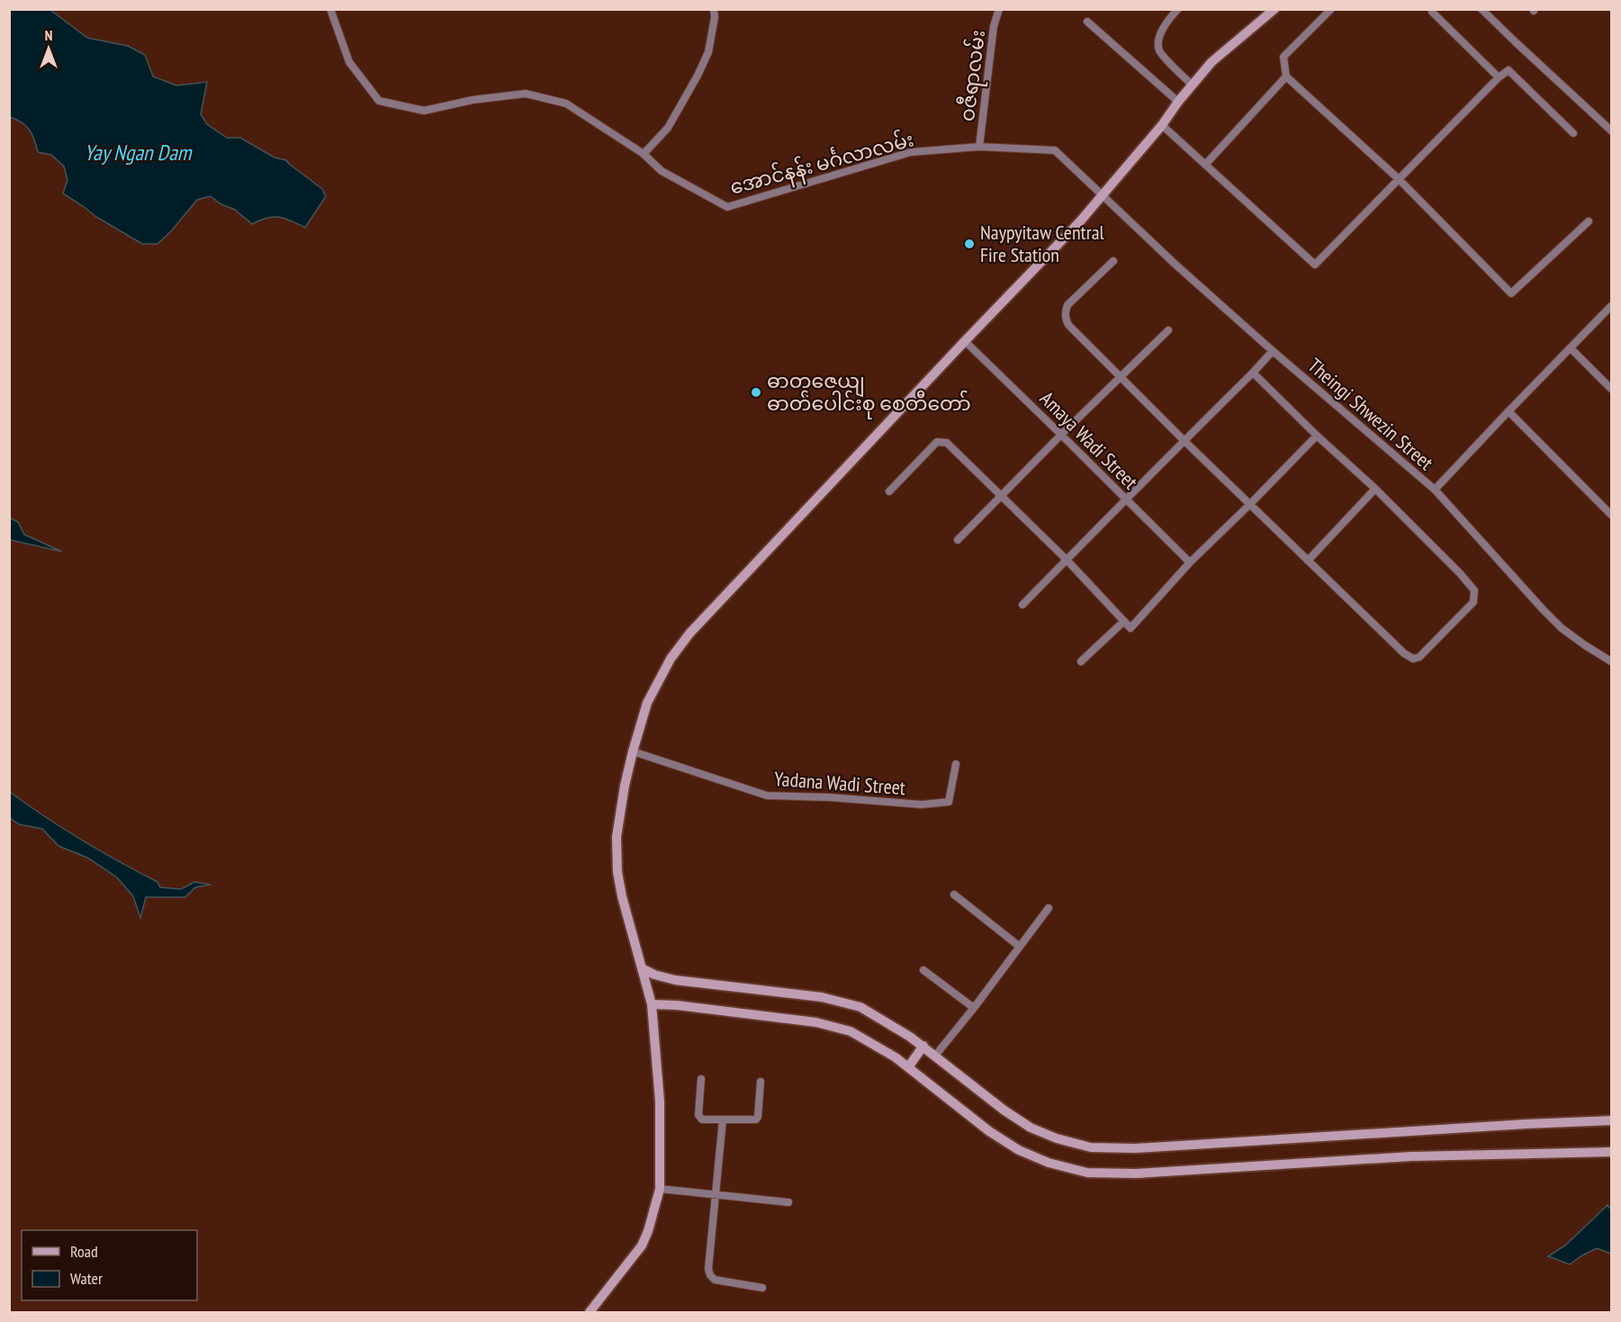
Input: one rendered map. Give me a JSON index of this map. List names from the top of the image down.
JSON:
{
  "streets": {
    "street": [
      "ဝဇီရာလမ်း",
      "အောင်နန်း မင်္ဂလာလမ်း",
      "Theingi Shwezin Street",
      "Amaya Wadi Street",
      "Yadana Wadi Street"
    ]
  },
  "crossings": [
    ["ဝဇီရာလမ်း", "အောင်နန်း မင်္ဂလာလမ်း"],
    ["အောင်နန်း မင်္ဂလာလမ်း", "Theingi Shwezin Street"]
  ],
  "water": ["Yay Ngan Dam"],
  "places": ["Naypyitaw Central Fire Station", "ဓာတုဇေယျ ဓာတ်ပေါင်းစု စေတီတော်"],
  "legend": ["Road", "Water"],
  "north": "top"
}
